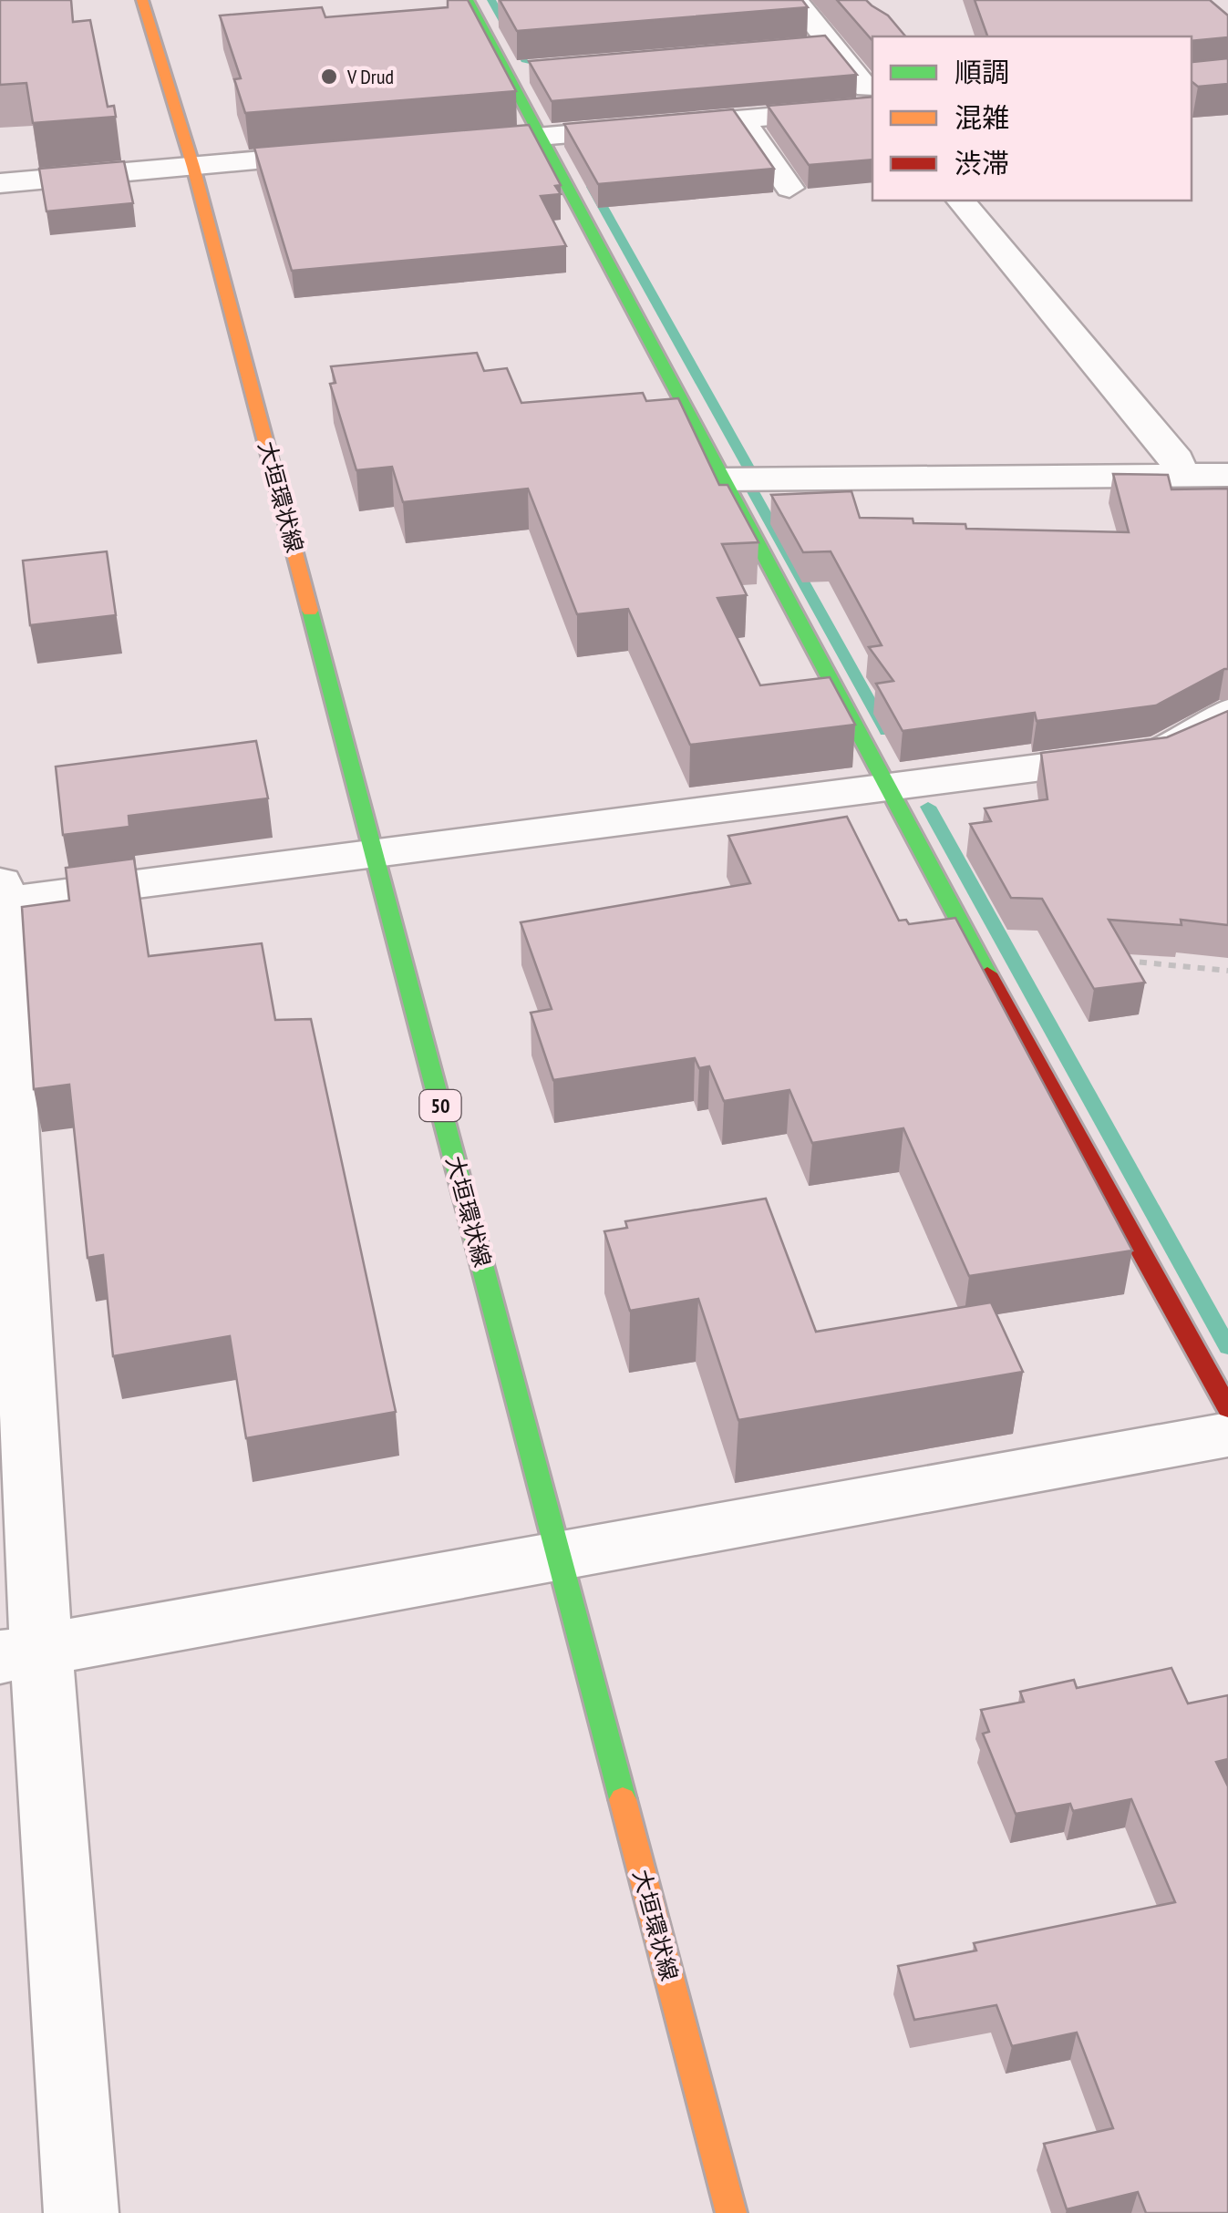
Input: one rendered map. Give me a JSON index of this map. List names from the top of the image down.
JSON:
{
  "streets": {
    "main road": ["大垣環状線", "50"]
  },
  "places": ["V Drud"],
  "legend": ["順調", "混雑", "渋滞"]
}
